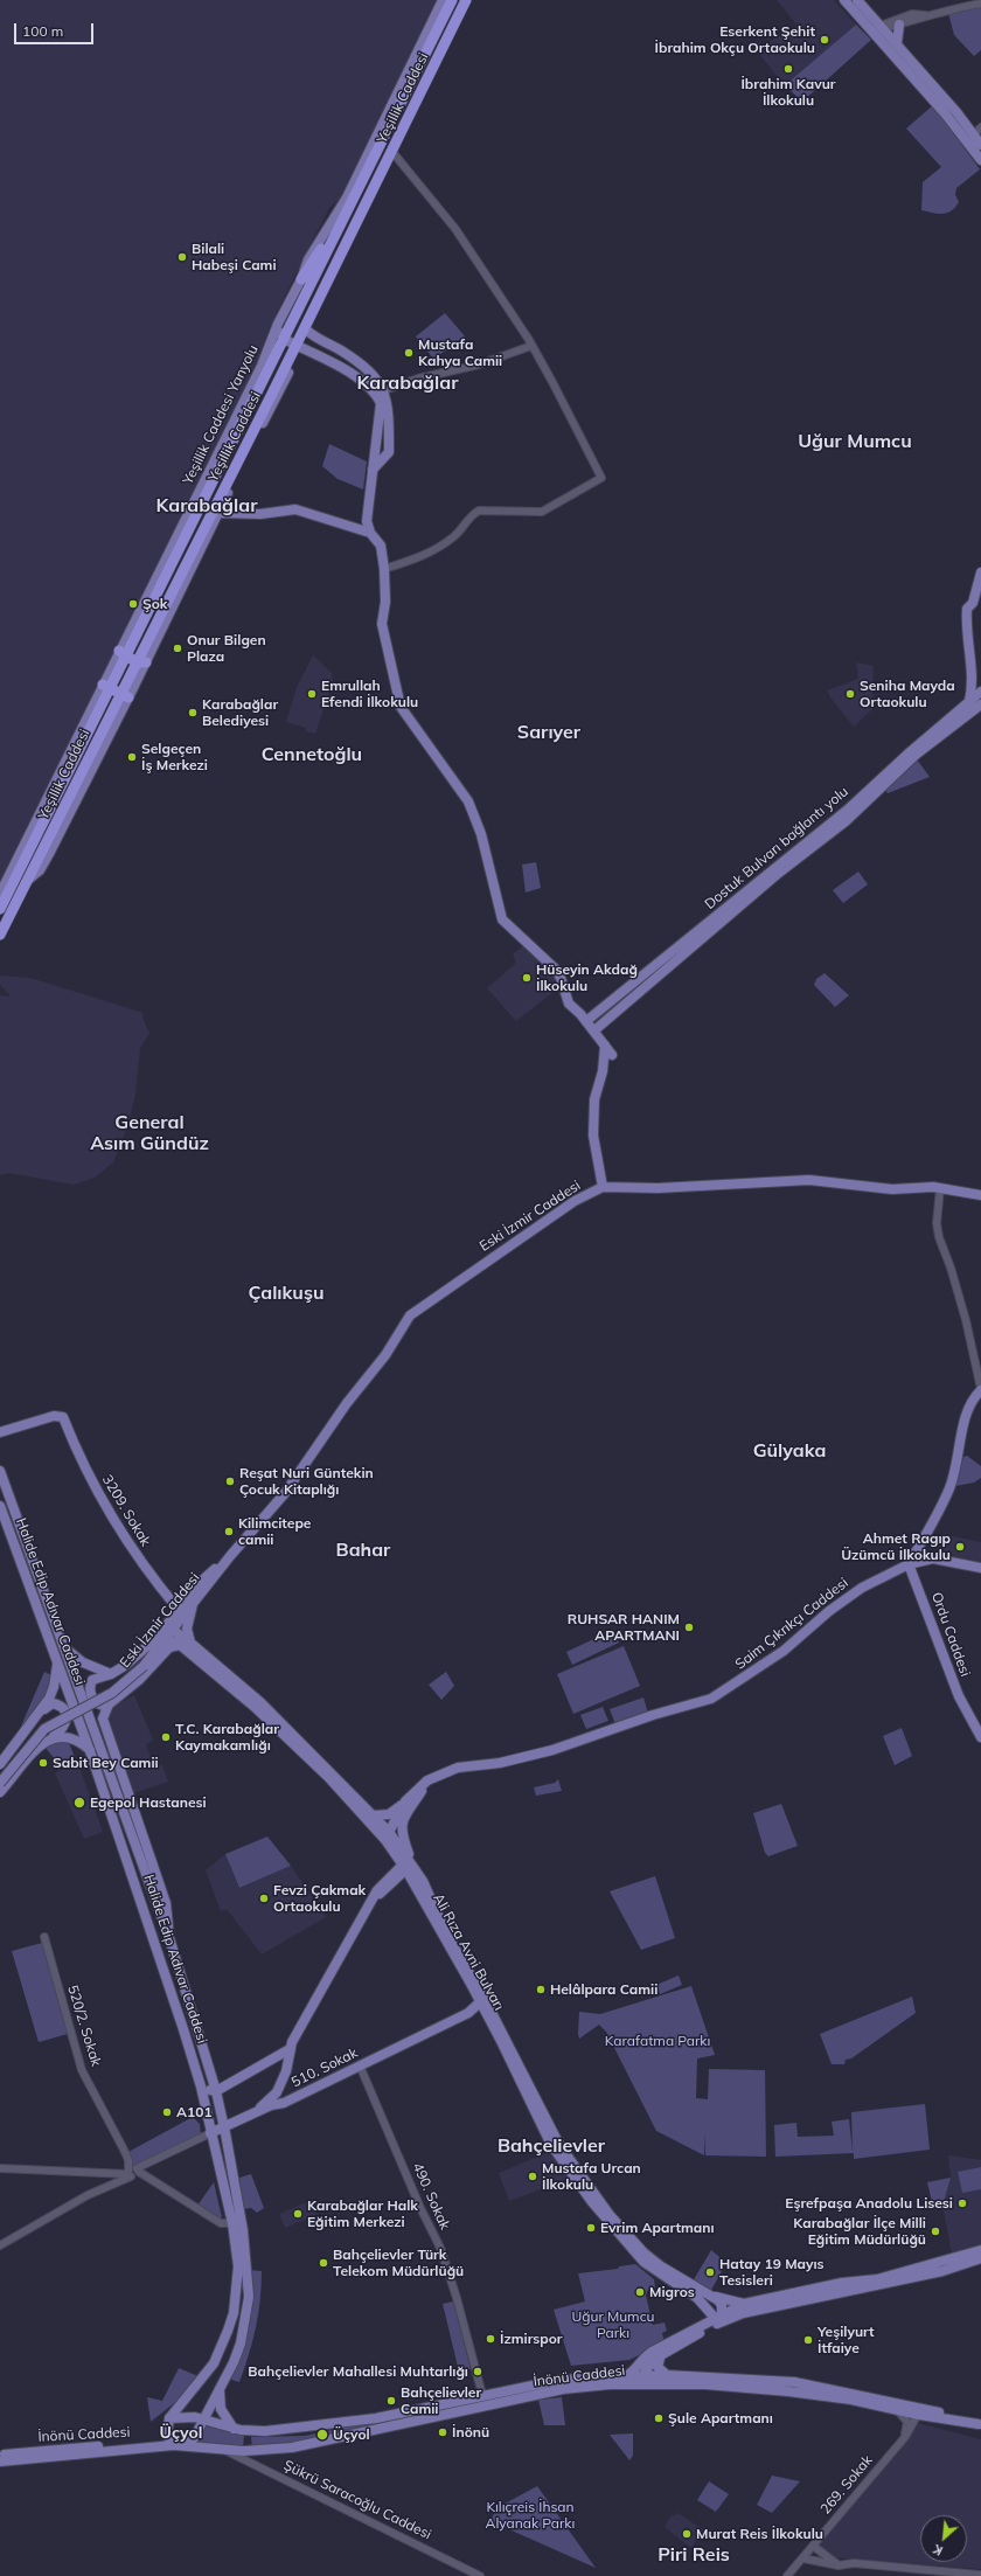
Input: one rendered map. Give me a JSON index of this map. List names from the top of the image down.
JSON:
{
  "streets": {
    "highway": ["Yeşillik Caddesi"],
    "main road": [
      "Yeşillik Caddesi Yanyolu",
      "Dostuk Bulvarı bağlantı yolu",
      "Eski İzmir Caddesi",
      "3209. Sokak",
      "Halide Edip Adıvar Caddesi",
      "Saim Çıkrıkçı Caddesi",
      "Ordu Caddesi",
      "Ali Rıza Avni Bulvarı",
      "510. Sokak",
      "İnönü Caddesi"
    ],
    "street": [
      "520/2. Sokak",
      "490. Sokak",
      "269. Sokak",
      "Şükrü Saracoğlu Caddesi"
    ]
  },
  "crossings": [
    ["Yeşillik Caddesi", "Yeşillik Caddesi Yanyolu"],
    ["Eski İzmir Caddesi", "3209. Sokak"],
    ["Eski İzmir Caddesi", "Ali Rıza Avni Bulvarı"],
    ["Halide Edip Adıvar Caddesi", "510. Sokak"],
    ["Halide Edip Adıvar Caddesi", "İnönü Caddesi"],
    ["Saim Çıkrıkçı Caddesi", "Ordu Caddesi"],
    ["Saim Çıkrıkçı Caddesi", "Ali Rıza Avni Bulvarı"],
    ["Ali Rıza Avni Bulvarı", "510. Sokak"],
    ["510. Sokak", "490. Sokak"],
    ["490. Sokak", "İnönü Caddesi"],
    ["İnönü Caddesi", "269. Sokak"],
    ["İnönü Caddesi", "Şükrü Saracoğlu Caddesi"]
  ],
  "districts": [
    "Karabağlar",
    "Uğur Mumcu",
    "Karabağlar",
    "Sarıyer",
    "Cennetoğlu",
    "General Asım Gündüz",
    "Çalıkuşu",
    "Gülyaka",
    "Bahar",
    "Bahçelievler",
    "Üçyol",
    "Piri Reis"
  ],
  "parks": ["Karafatma Parkı", "Uğur Mumcu Parkı", "Kılıçreis İhsan Alyanak Parkı"],
  "places": [
    "Eserkent Şehit İbrahim Okçu Ortaokulu",
    "İbrahim Kavur İlkokulu",
    "Bilali Habeşi Cami",
    "Mustafa Kahya Camii",
    "Şok",
    "Onur Bilgen Plaza",
    "Emrullah Efendi İlkokulu",
    "Seniha Mayda Ortaokulu",
    "Karabağlar Belediyesi",
    "Selgeçen İş Merkezi",
    "Hüseyin Akdağ İlkokulu",
    "Reşat Nuri Güntekin Çocuk Kitaplığı",
    "Kilimcitepe camii",
    "Ahmet Ragıp Üzümcü İlkokulu",
    "RUHSAR HANIM APARTMANI",
    "T.C. Karabağlar Kaymakamlığı",
    "Sabit Bey Camii",
    "Egepol Hastanesi",
    "Fevzi Çakmak Ortaokulu",
    "Helâlpara Camii",
    "A101",
    "Mustafa Urcan İlkokulu",
    "Eşrefpaşa Anadolu Lisesi",
    "Karabağlar Halk Eğitim Merkezi",
    "Evrim Apartmanı",
    "Karabağlar İlçe Milli Eğitim Müdürlüğü",
    "Bahçelievler Türk Telekom Müdürlüğü",
    "Hatay 19 Mayıs Tesisleri",
    "Migros",
    "İzmirspor",
    "Yeşilyurt İtfaiye",
    "Bahçelievler Mahallesi Muhtarlığı",
    "Bahçelievler Camii",
    "Şule Apartmanı",
    "İnönü",
    "Üçyol",
    "Murat Reis İlkokulu"
  ],
  "scale_bar": "100 m",
  "north": "bottom left"
}
